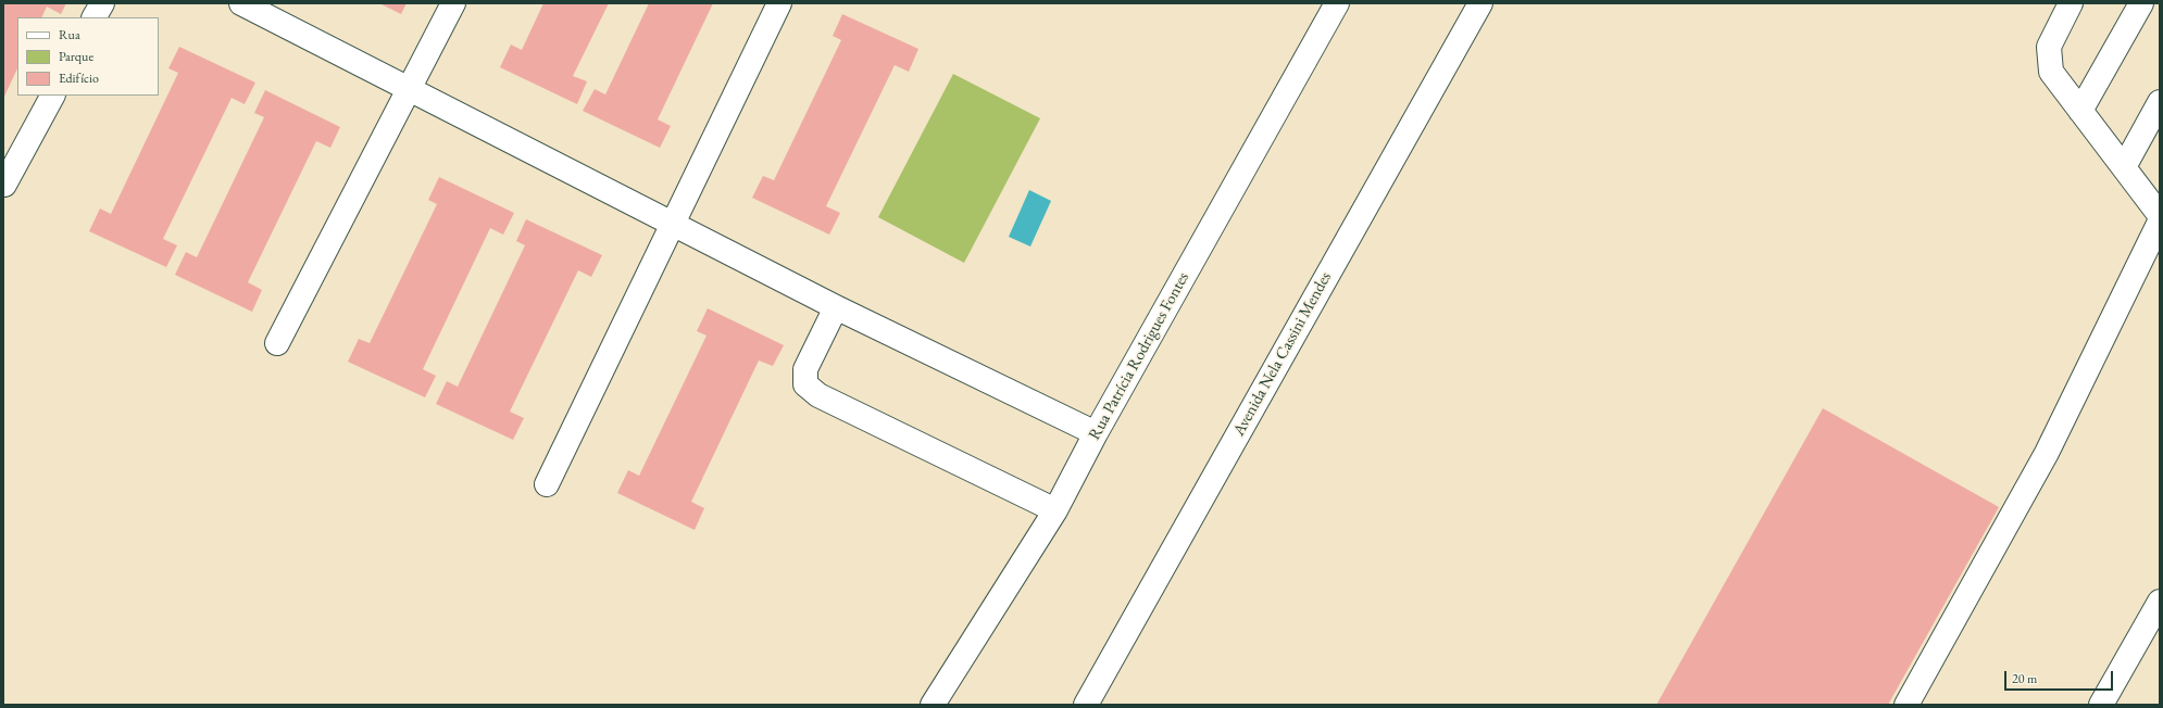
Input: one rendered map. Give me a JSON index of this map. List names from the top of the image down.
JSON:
{
  "streets": {
    "street": ["Avenida Nela Cassini Mendes", "Rua Patrícia Rodrigues Fontes"]
  },
  "legend": ["Rua", "Parque", "Edifício"],
  "scale_bar": "20 m"
}
